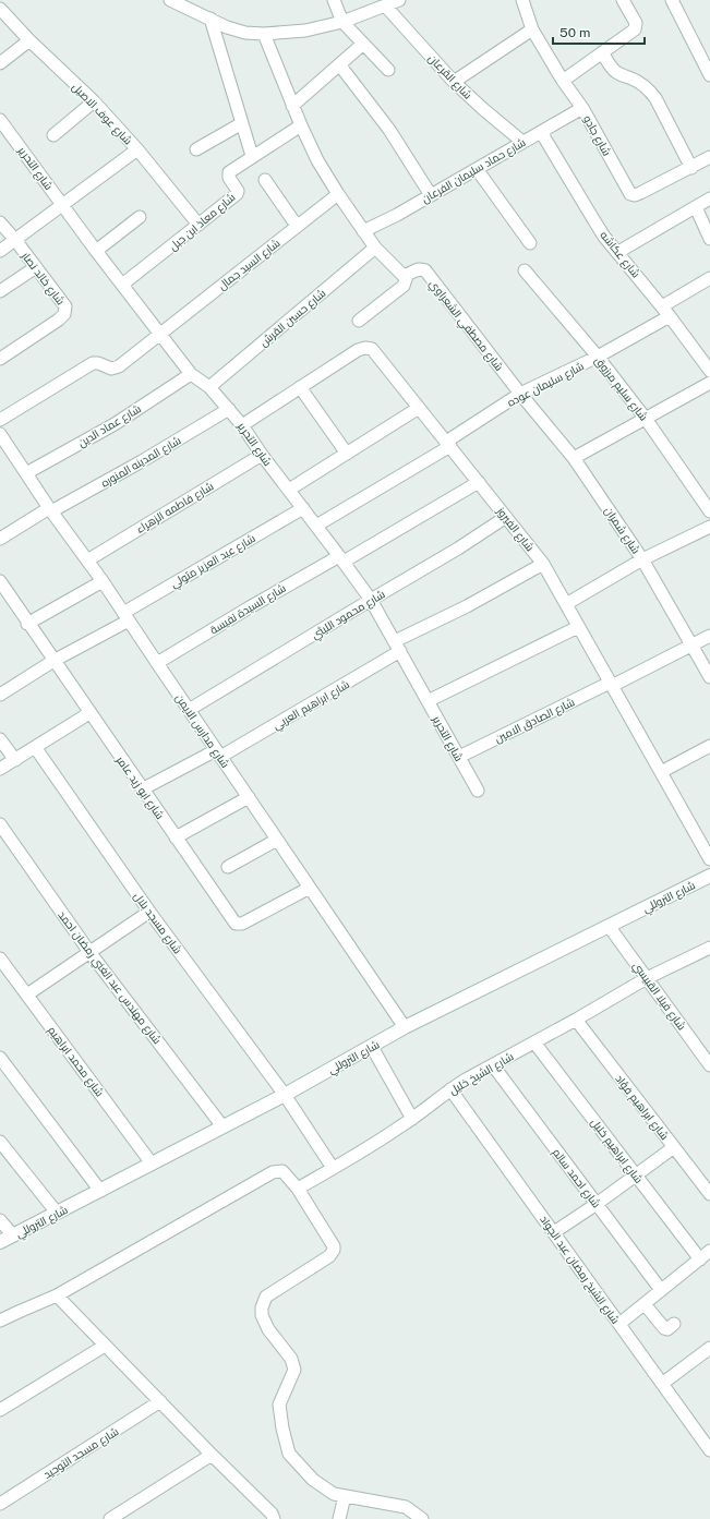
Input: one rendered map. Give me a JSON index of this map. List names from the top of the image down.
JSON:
{
  "streets": {
    "street": [
      "شارع القرعان",
      "شارع عوف الاصيل",
      "شارع جادو",
      "شارع التحرير",
      "شارع حماد سليمان الفرعان",
      "شارع معاذ ابن جبل",
      "شارع عكاشه",
      "شارع السيد جمال",
      "شارع خالد نصار",
      "شارع حسين القرش",
      "شارع مصطفي الشعراوي",
      "شارع سليمان عوده",
      "شارع سليم مرزوق",
      "شارع عماد الدين",
      "شارع المدينه المنوره",
      "شارع فاطمه الزهراء",
      "شارع الفيروز",
      "شارع شمران",
      "شارع عبد العزيز متولي",
      "شارع السيدة نفيسة",
      "شارع محمود الليثي",
      "شارع ابراهيم العربي",
      "شارع الصادق الامين",
      "شارع مدارس الايمن",
      "شارع ابو زيد عامر",
      "شارع التروللي",
      "شارع مسجد بلال",
      "شارع مهندس عبد الغني رمضان احمد",
      "شارع فيلا القبيسي",
      "شارع محمد ابراهيم",
      "شارع الشيخ خليل",
      "شارع ابراهيم فؤاد",
      "شارع ابراهيم خليل",
      "شارع احمد سالم",
      "شارع الشيخ رمضان عبد الجواد",
      "شارع مسجد التوحيد"
    ]
  },
  "crossings": [
    ["شارع القرعان", "شارع حماد سليمان الفرعان"],
    ["شارع عوف الاصيل", "شارع معاذ ابن جبل"],
    ["شارع جادو", "شارع حماد سليمان الفرعان"],
    ["شارع التحرير", "شارع معاذ ابن جبل"],
    ["شارع التحرير", "شارع السيد جمال"],
    ["شارع التحرير", "شارع حسين القرش"],
    ["شارع التحرير", "شارع سليمان عوده"],
    ["شارع التحرير", "شارع عماد الدين"],
    ["شارع التحرير", "شارع المدينه المنوره"],
    ["شارع التحرير", "شارع فاطمه الزهراء"],
    ["شارع التحرير", "شارع الفيروز"],
    ["شارع التحرير", "شارع عبد العزيز متولي"],
    ["شارع التحرير", "شارع السيدة نفيسة"],
    ["شارع التحرير", "شارع محمود الليثي"],
    ["شارع التحرير", "شارع ابراهيم العربي"],
    ["شارع التحرير", "شارع الصادق الامين"],
    ["شارع حماد سليمان الفرعان", "شارع عكاشه"],
    ["شارع عكاشه", "شارع سليمان عوده"],
    ["شارع مصطفي الشعراوي", "شارع سليمان عوده"],
    ["شارع مصطفي الشعراوي", "شارع شمران"],
    ["شارع سليمان عوده", "شارع سليم مرزوق"],
    ["شارع سليمان عوده", "شارع الفيروز"],
    ["شارع سليمان عوده", "شارع شمران"],
    ["شارع عماد الدين", "شارع مدارس الايمن"],
    ["شارع المدينه المنوره", "شارع مدارس الايمن"],
    ["شارع فاطمه الزهراء", "شارع مدارس الايمن"],
    ["شارع الفيروز", "شارع السيدة نفيسة"],
    ["شارع الفيروز", "شارع محمود الليثي"],
    ["شارع الفيروز", "شارع ابراهيم العربي"],
    ["شارع الفيروز", "شارع الصادق الامين"],
    ["شارع شمران", "شارع الصادق الامين"],
    ["شارع عبد العزيز متولي", "شارع مدارس الايمن"],
    ["شارع عبد العزيز متولي", "شارع ابو زيد عامر"],
    ["شارع السيدة نفيسة", "شارع مدارس الايمن"],
    ["شارع محمود الليثي", "شارع مدارس الايمن"],
    ["شارع ابراهيم العربي", "شارع مدارس الايمن"],
    ["شارع ابراهيم العربي", "شارع ابو زيد عامر"],
    ["شارع مدارس الايمن", "شارع ابو زيد عامر"],
    ["شارع مدارس الايمن", "شارع التروللي"],
    ["شارع التروللي", "شارع مسجد بلال"],
    ["شارع التروللي", "شارع مهندس عبد الغني رمضان احمد"],
    ["شارع التروللي", "شارع فيلا القبيسي"],
    ["شارع التروللي", "شارع محمد ابراهيم"],
    ["شارع مسجد بلال", "شارع الشيخ خليل"],
    ["شارع فيلا القبيسي", "شارع الشيخ خليل"],
    ["شارع الشيخ خليل", "شارع ابراهيم فؤاد"],
    ["شارع الشيخ خليل", "شارع ابراهيم خليل"],
    ["شارع الشيخ خليل", "شارع احمد سالم"],
    ["شارع الشيخ خليل", "شارع الشيخ رمضان عبد الجواد"]
  ],
  "scale_bar": "50 m"
}
